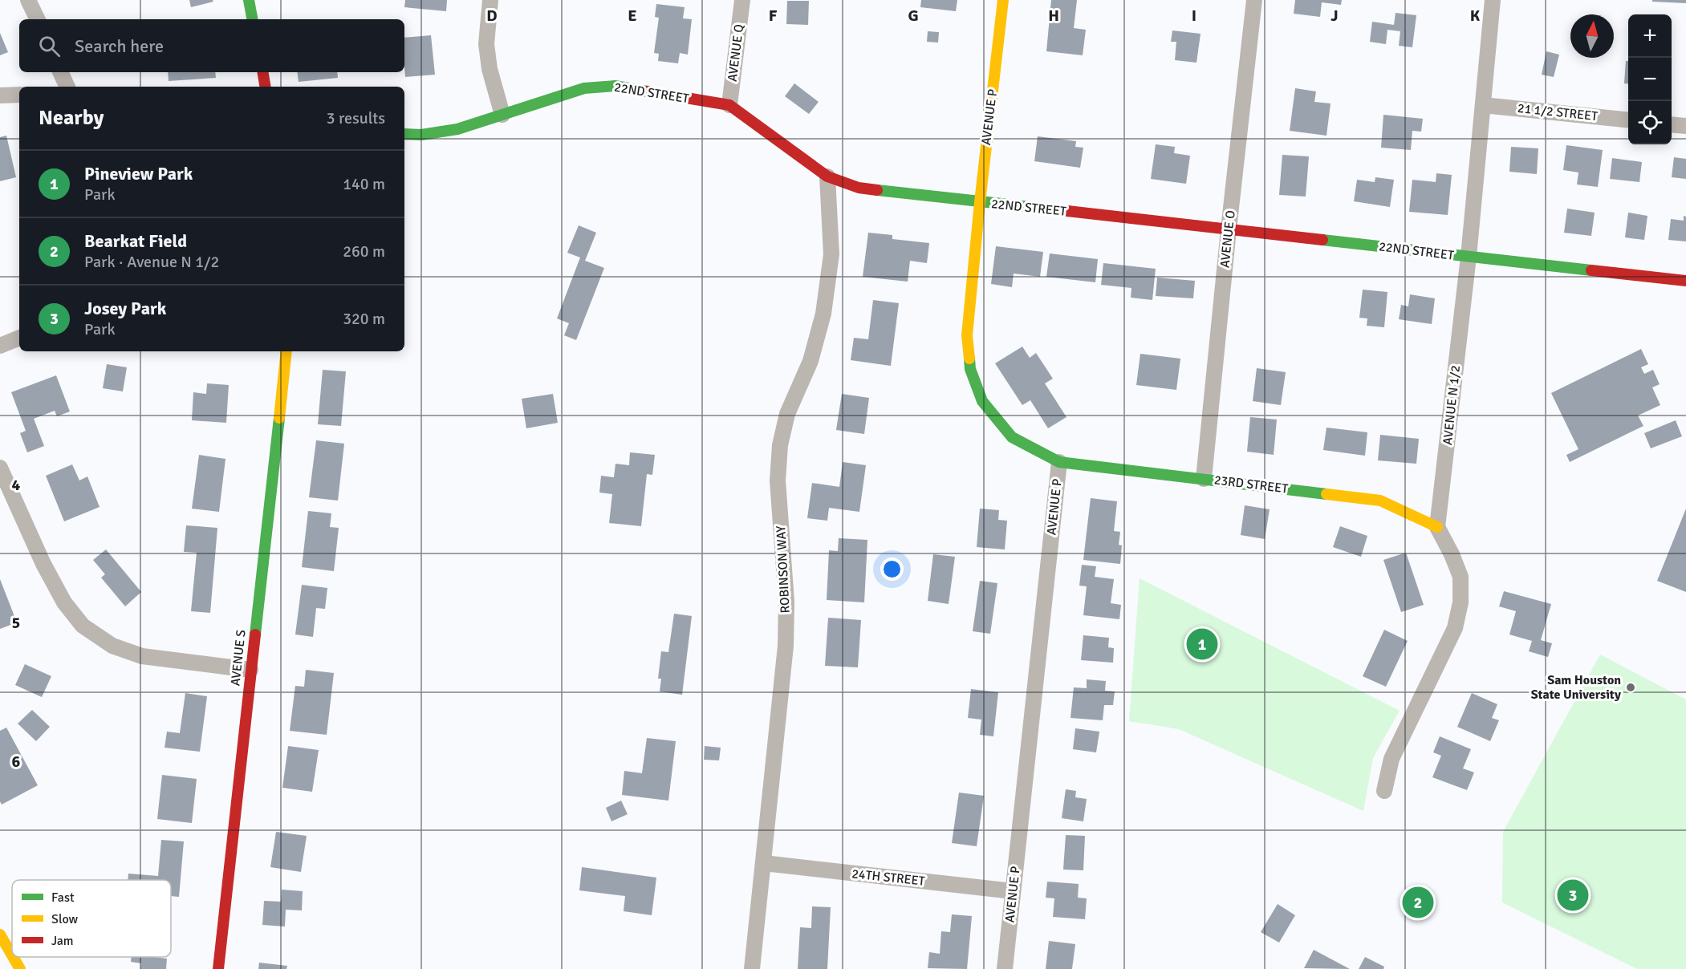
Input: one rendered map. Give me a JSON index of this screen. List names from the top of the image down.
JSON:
{
  "streets": {
    "street": [
      "AVENUE Q",
      "22ND STREET",
      "21 1/2 STREET",
      "AVENUE P",
      "AVENUE O",
      "AVENUE N 1/2",
      "23RD STREET",
      "ROBINSON WAY",
      "AVENUE S",
      "24TH STREET"
    ]
  },
  "crossings": [
    ["AVENUE Q", "22ND STREET"],
    ["22ND STREET", "AVENUE P"],
    ["22ND STREET", "AVENUE O"],
    ["22ND STREET", "AVENUE N 1/2"],
    ["22ND STREET", "ROBINSON WAY"],
    ["21 1/2 STREET", "AVENUE N 1/2"],
    ["AVENUE P", "23RD STREET"],
    ["AVENUE P", "24TH STREET"],
    ["AVENUE O", "23RD STREET"],
    ["AVENUE N 1/2", "23RD STREET"],
    ["ROBINSON WAY", "24TH STREET"]
  ],
  "places": ["Sam Houston State University"],
  "legend": ["Fast", "Slow", "Jam"],
  "north": "top",
  "page": {
    "map_buttons": ["+", "−"],
    "search": "Search here",
    "heading": ["Nearby", "3 results"],
    "list": [
      {
        "mark": "1",
        "name": "Pineview Park",
        "note": "Park",
        "value": "140 m"
      },
      {
        "mark": "2",
        "name": "Bearkat Field",
        "note": "Park · Avenue N 1/2",
        "value": "260 m"
      },
      {
        "mark": "3",
        "name": "Josey Park",
        "note": "Park",
        "value": "320 m"
      }
    ],
    "pins": ["1", "3", "2"]
  },
  "grid": {
    "columns": [
      "D",
      "E",
      "F",
      "G",
      "H",
      "I",
      "J",
      "K"
    ],
    "rows": ["4", "5", "6"]
  }
}
